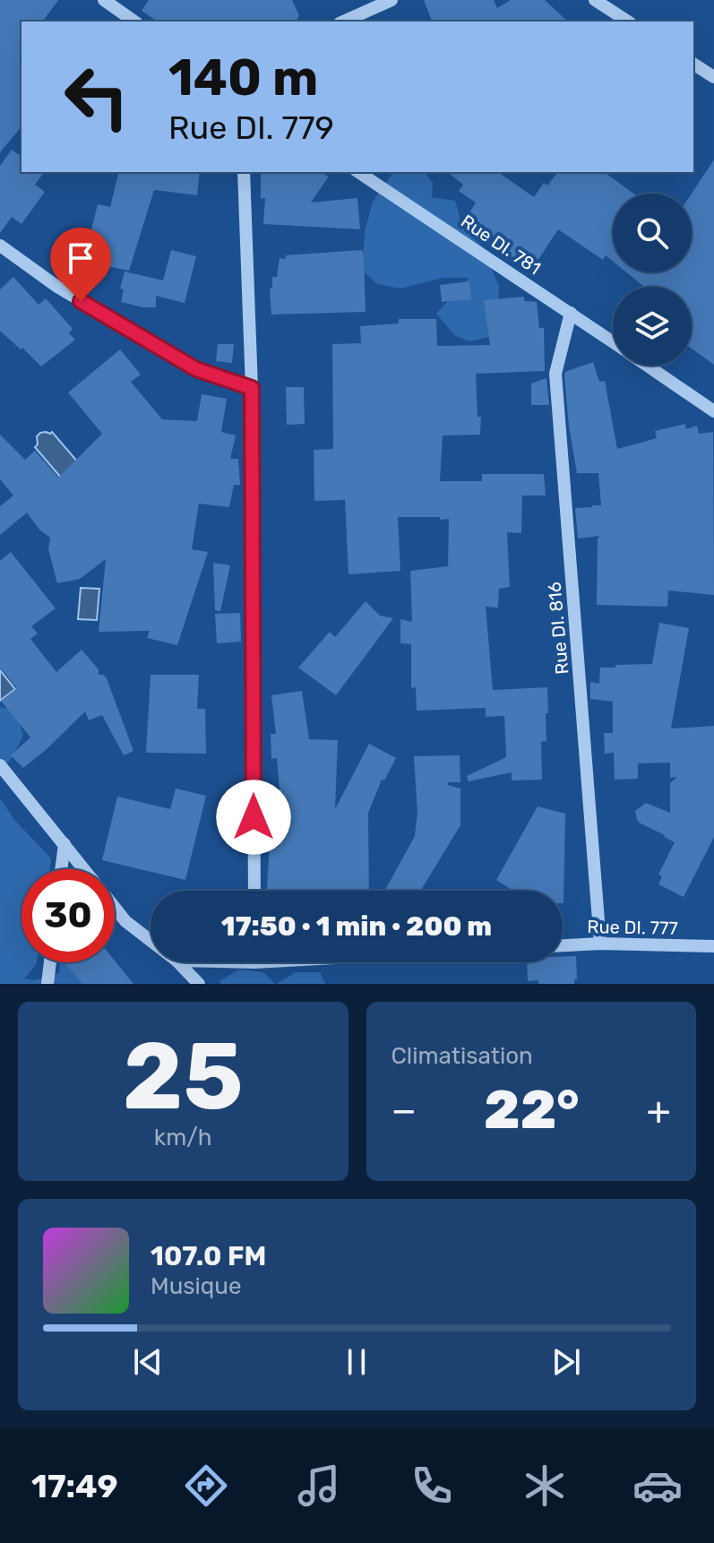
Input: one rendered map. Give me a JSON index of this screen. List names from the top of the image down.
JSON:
{
  "streets": {
    "street": ["Rue DI. 781", "Rue DI. 816", "Rue DI. 777"]
  },
  "crossings": [
    ["Rue DI. 781", "Rue DI. 816"],
    ["Rue DI. 816", "Rue DI. 777"]
  ],
  "page": {
    "turn": ["140 m", "Rue DI. 779"],
    "limit": "30",
    "trip": "17:50 · 1 min · 200 m",
    "tile": [
      ["25", "km/h"],
      "Climatisation"
    ],
    "heat": ["−", "22°", "+"],
    "song": ["107.0 FM", "Musique"],
    "tabs": "17:49"
  }
}
